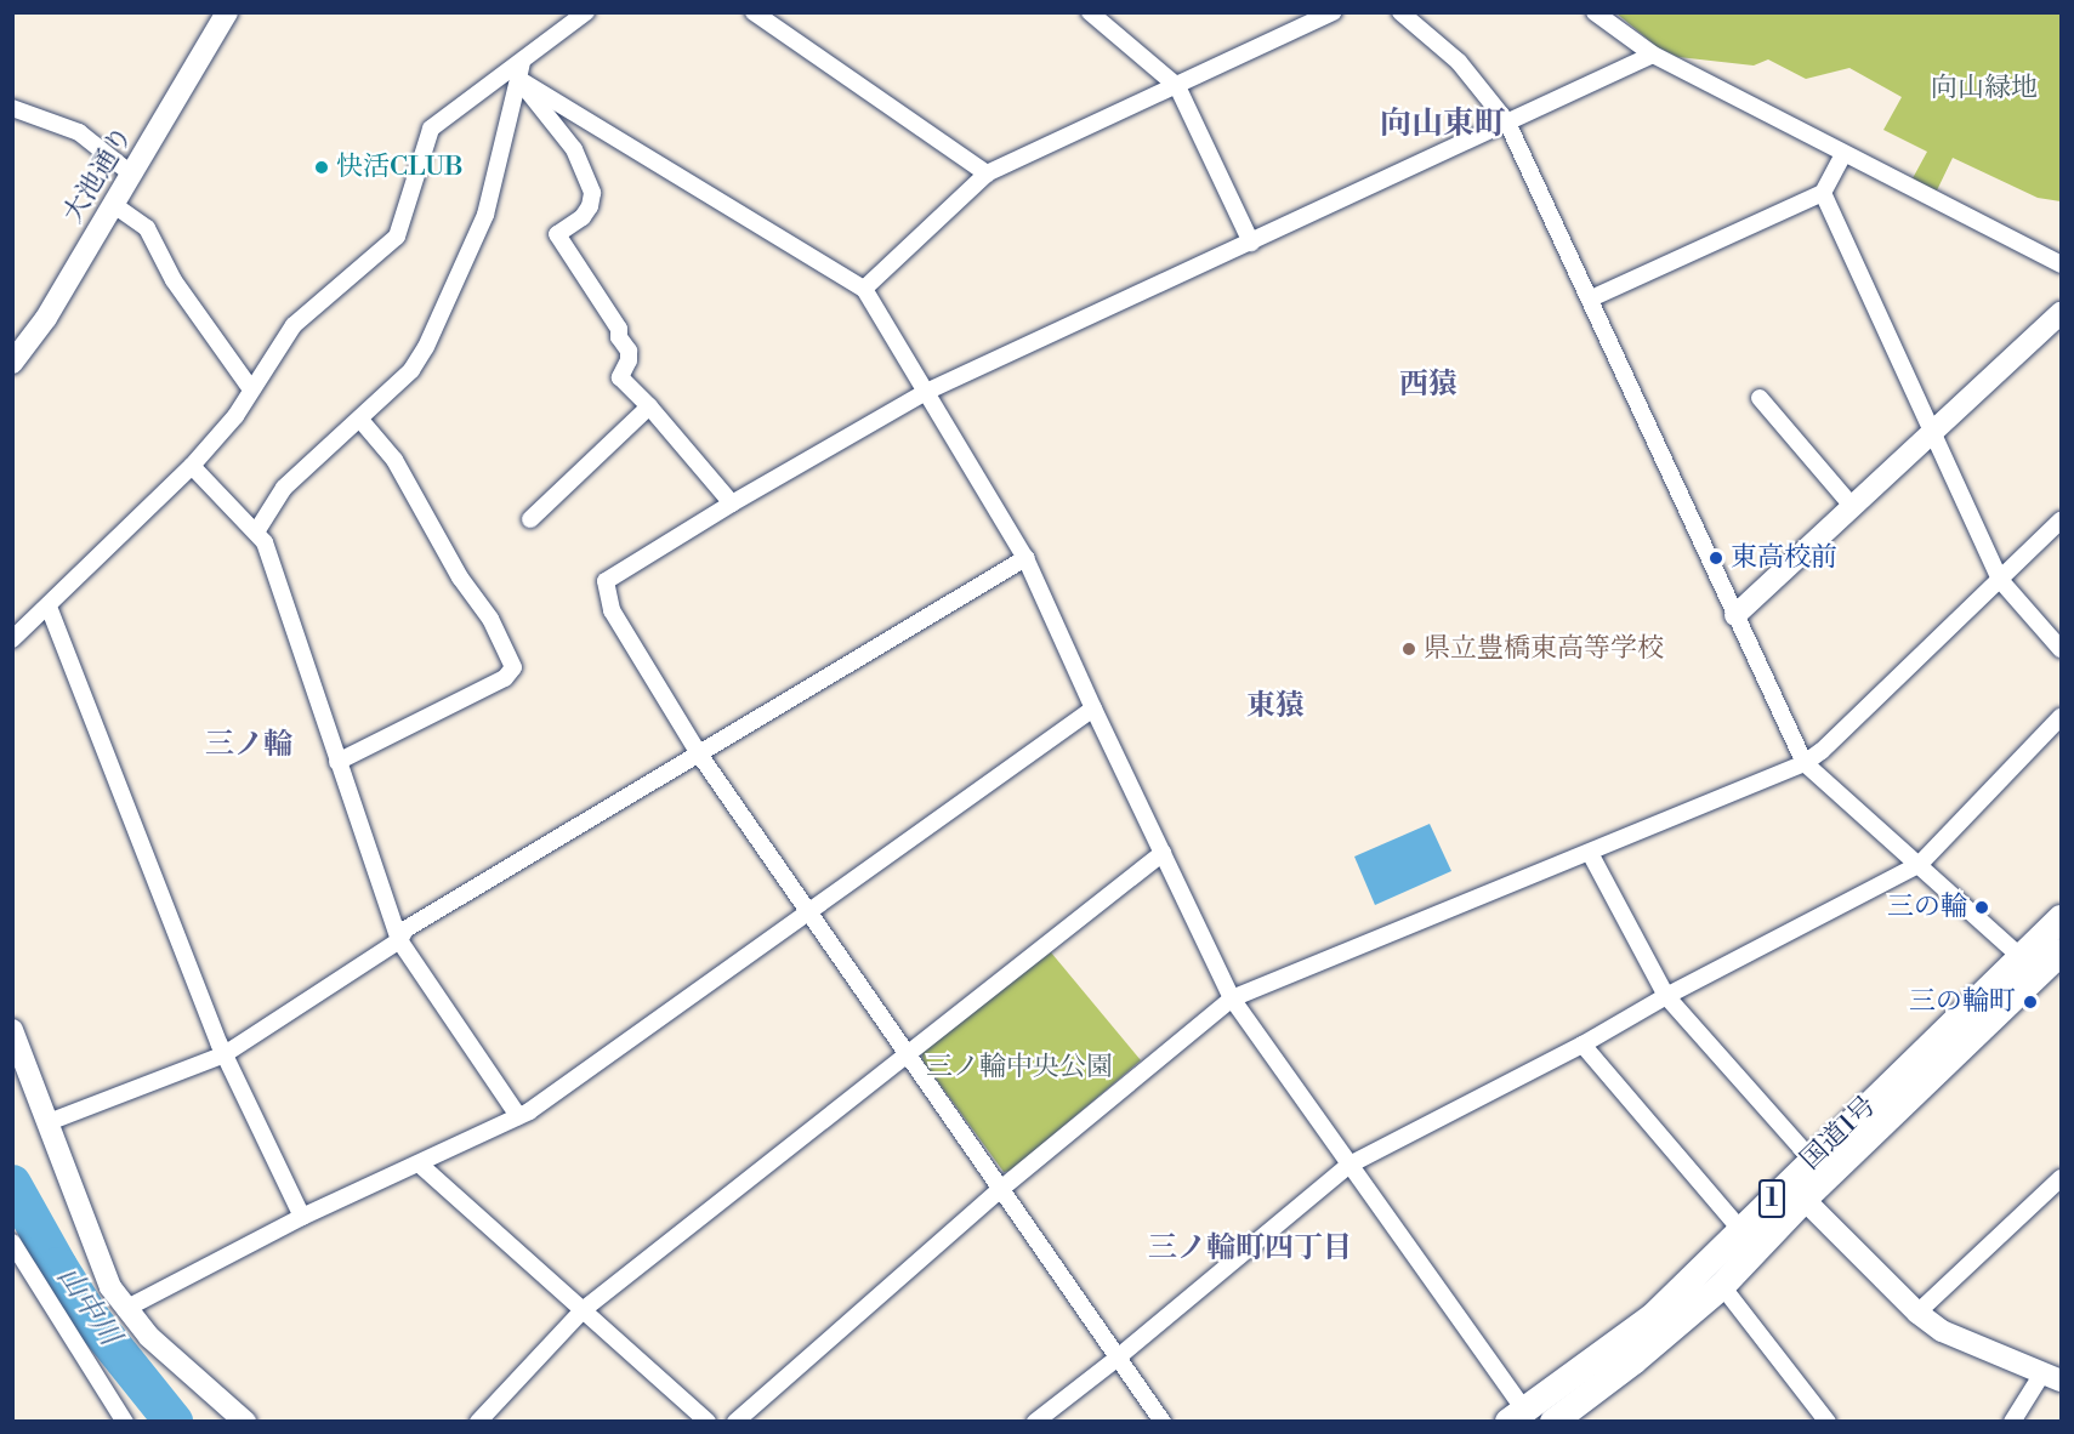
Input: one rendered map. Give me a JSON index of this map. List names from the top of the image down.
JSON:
{
  "streets": {
    "highway": ["国道1号", "1"],
    "street": ["大池通り"]
  },
  "districts": [
    "向山東町",
    "西猿",
    "東猿",
    "三ノ輪",
    "三ノ輪町四丁目"
  ],
  "water": ["山中川"],
  "parks": ["向山緑地", "三ノ輪中央公園"],
  "places": [
    "快活CLUB",
    "東高校前",
    "県立豊橋東高等学校",
    "三の輪",
    "三の輪町"
  ]
}
